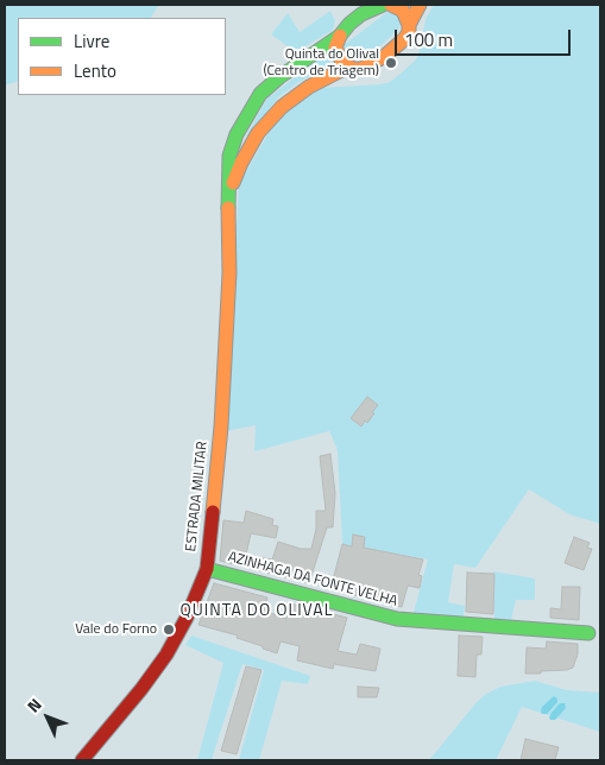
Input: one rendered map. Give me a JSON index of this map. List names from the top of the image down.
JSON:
{
  "streets": {
    "street": ["ESTRADA MILITAR", "AZINHAGA DA FONTE VELHA"]
  },
  "crossings": [
    ["ESTRADA MILITAR", "AZINHAGA DA FONTE VELHA"]
  ],
  "districts": ["QUINTA DO OLIVAL"],
  "places": ["Quinta do Olival (Centro de Triagem)", "Vale do Forno"],
  "legend": ["Livre", "Lento"],
  "scale_bar": "100 m",
  "north": "top left"
}
